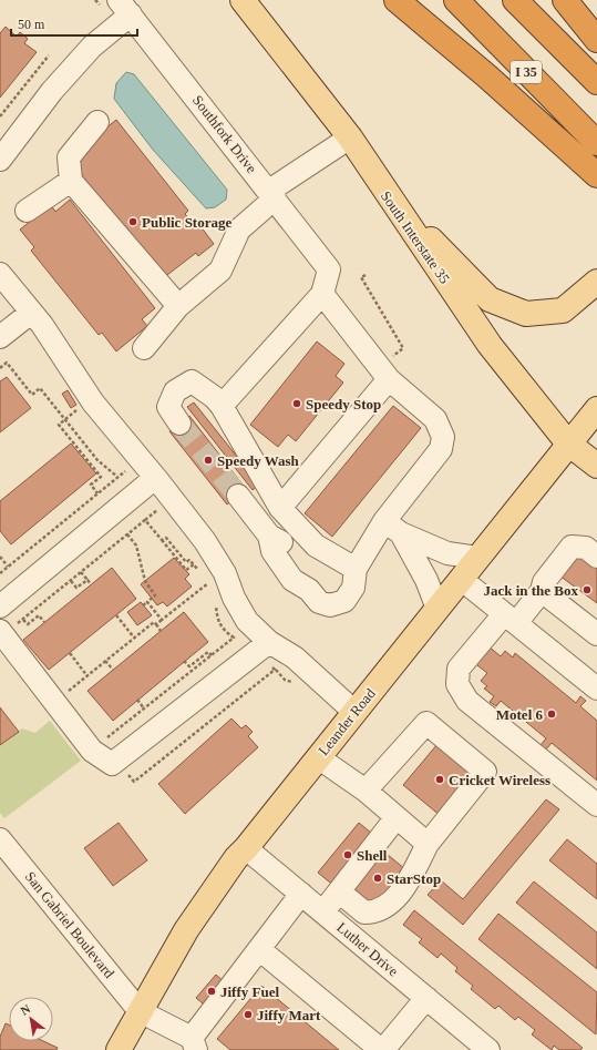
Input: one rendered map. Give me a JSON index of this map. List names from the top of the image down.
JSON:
{
  "streets": {
    "highway": ["I 35"],
    "main road": ["South Interstate 35", "Leander Road"],
    "street": ["Southfork Drive", "San Gabriel Boulevard", "Luther Drive"]
  },
  "crossings": [
    ["South Interstate 35", "Leander Road"],
    ["Leander Road", "San Gabriel Boulevard"],
    ["Leander Road", "Luther Drive"]
  ],
  "places": [
    "Public Storage",
    "Speedy Stop",
    "Speedy Wash",
    "Jack in the Box",
    "Motel 6",
    "Cricket Wireless",
    "Shell",
    "StarStop",
    "Jiffy Fuel",
    "Jiffy Mart"
  ],
  "scale_bar": "50 m",
  "north": "top left"
}
